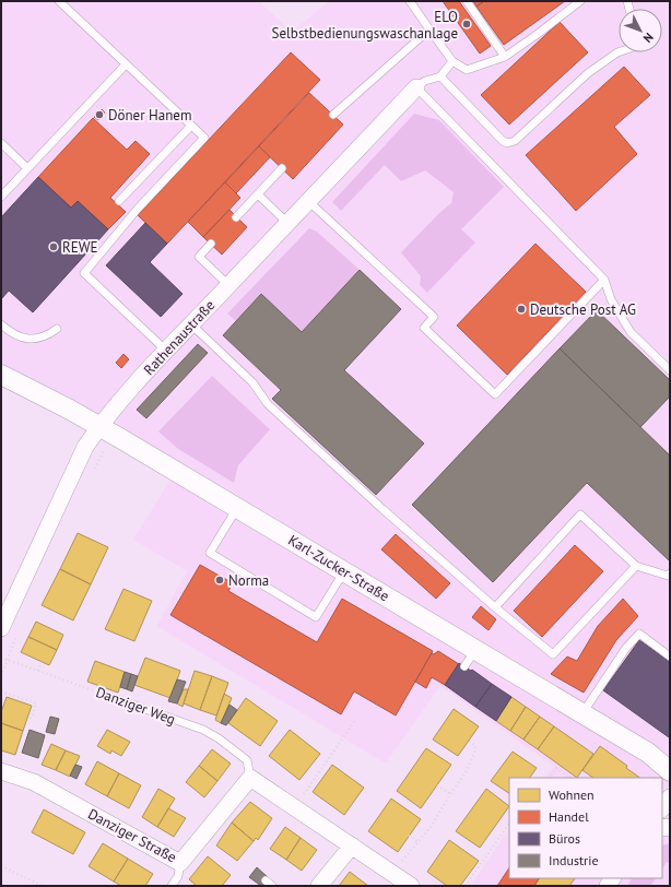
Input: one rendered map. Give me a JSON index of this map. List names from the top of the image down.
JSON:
{
  "streets": {
    "street": ["Rathenaustraße", "Karl-Zucker-Straße", "Danziger Straße"],
    "lane": ["Danziger Weg"]
  },
  "crossings": [
    ["Rathenaustraße", "Karl-Zucker-Straße"],
    ["Danziger Weg", "Danziger Straße"]
  ],
  "places": [
    "ELO Selbstbedienungswaschanlage",
    "Döner Hanem",
    "REWE",
    "Deutsche Post AG",
    "Norma"
  ],
  "legend": [
    "Wohnen",
    "Handel",
    "Büros",
    "Industrie"
  ],
  "north": "bottom right"
}
